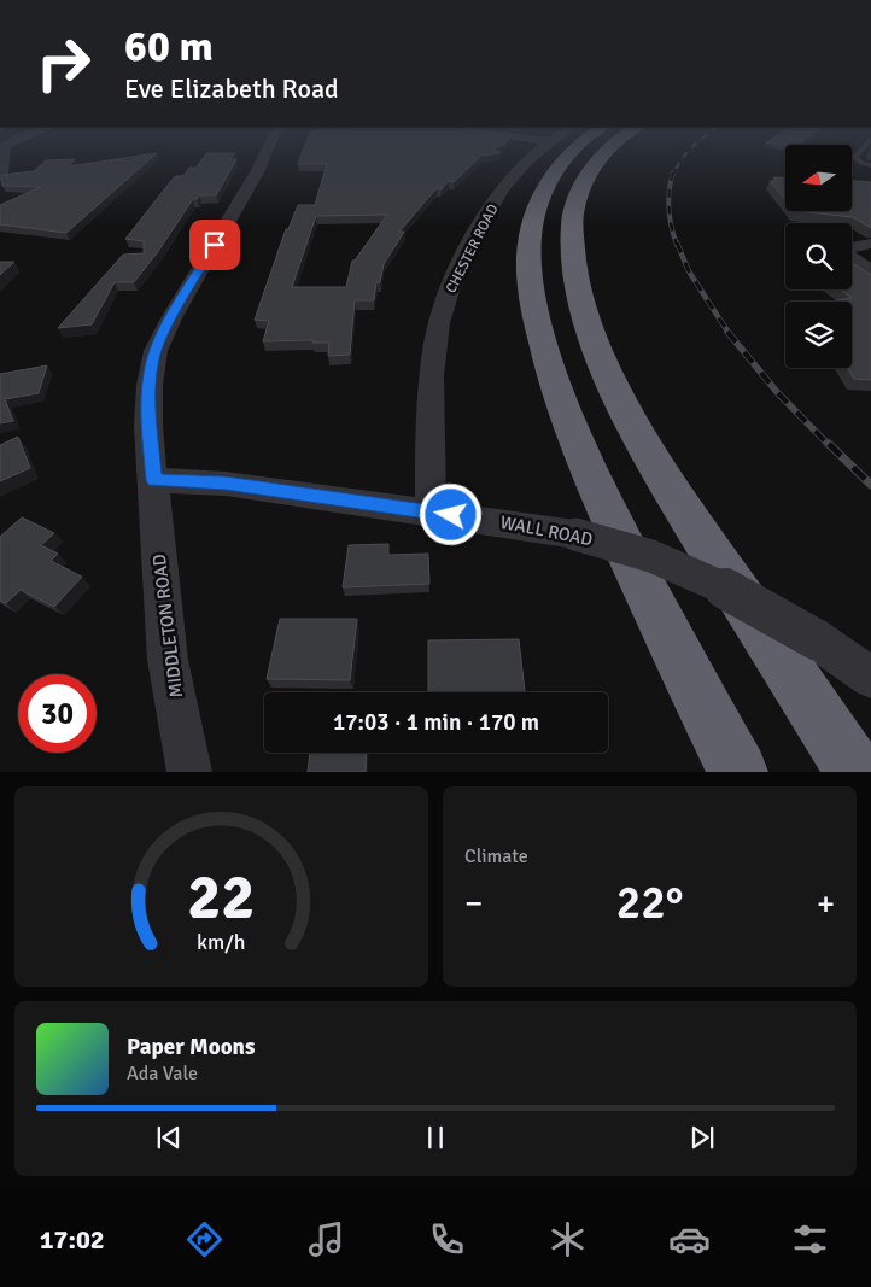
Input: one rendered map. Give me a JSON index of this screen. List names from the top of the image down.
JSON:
{
  "streets": {
    "street": ["CHESTER ROAD", "WALL ROAD", "MIDDLETON ROAD"]
  },
  "crossings": [
    ["CHESTER ROAD", "WALL ROAD"],
    ["WALL ROAD", "MIDDLETON ROAD"]
  ],
  "north": "left",
  "page": {
    "turn": ["60 m", "Eve Elizabeth Road"],
    "limit": "30",
    "trip": "17:03 · 1 min · 170 m",
    "tile": "Climate",
    "heat": ["−", "22°", "+"],
    "song": ["Paper Moons", "Ada Vale"],
    "tabs": "17:02",
    "gauge": ["22", "km/h"]
  }
}
